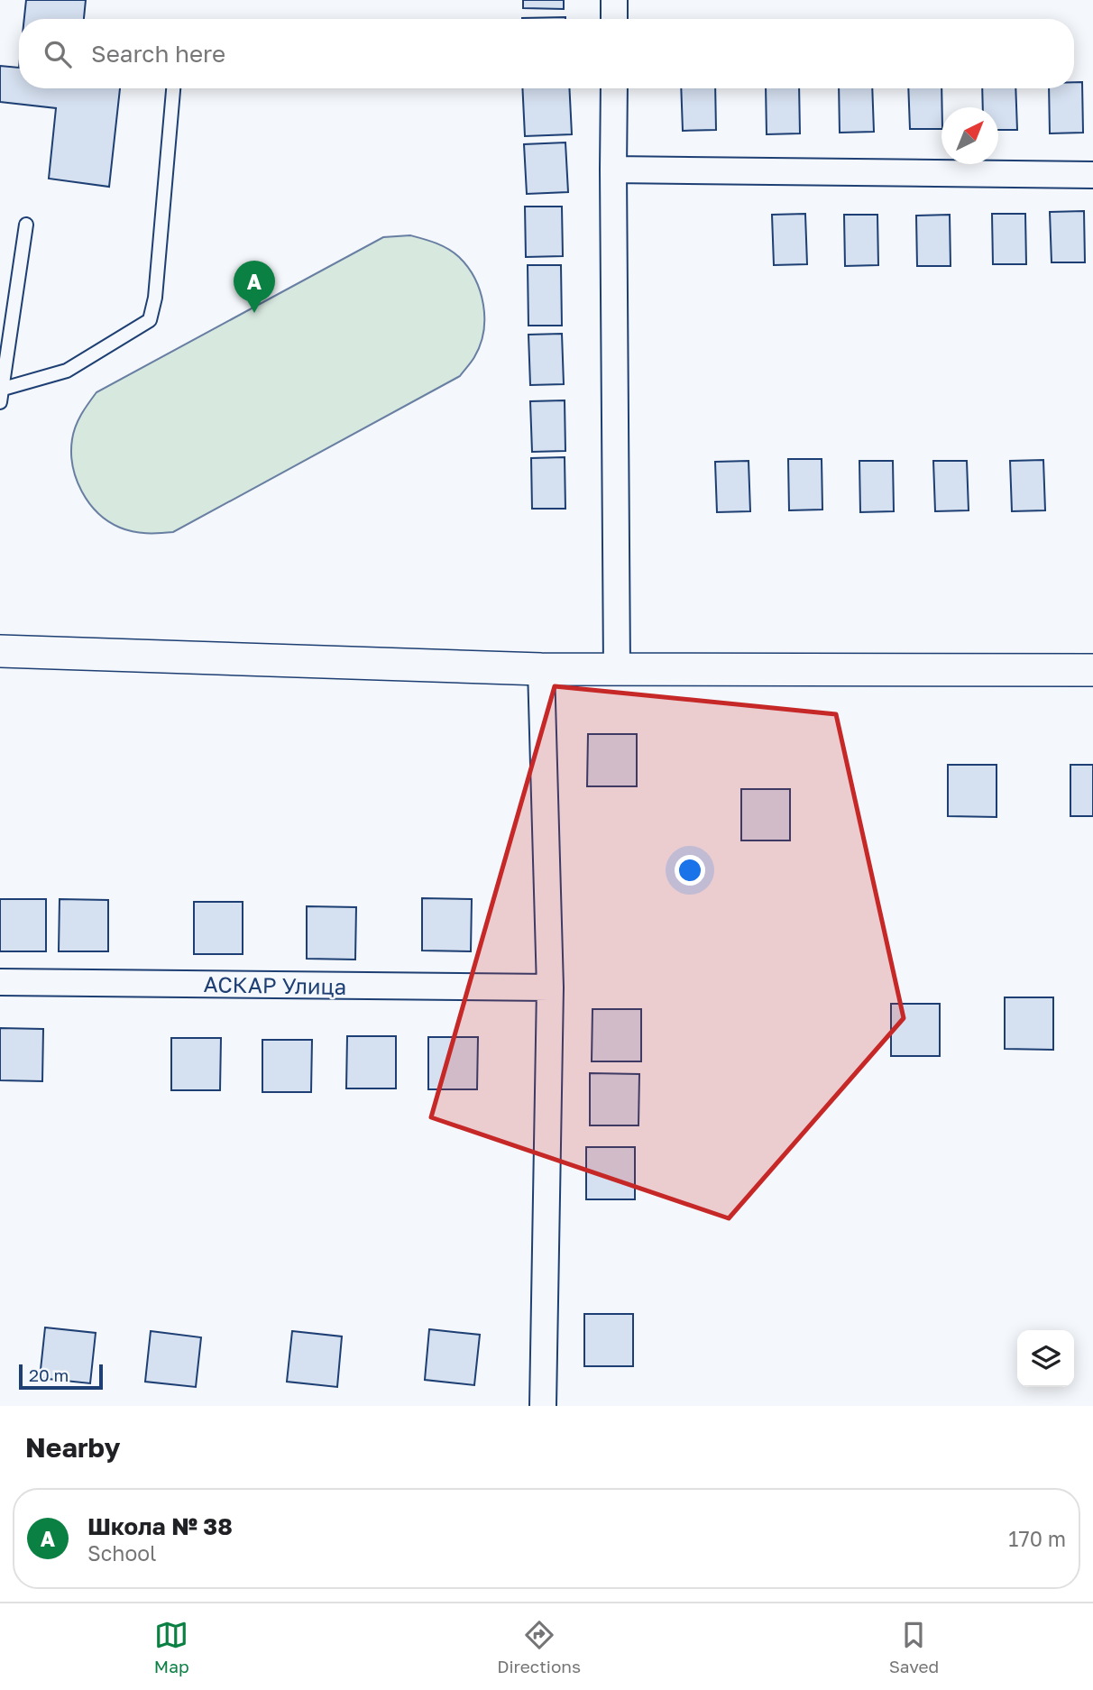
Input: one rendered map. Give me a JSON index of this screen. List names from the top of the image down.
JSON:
{
  "streets": {
    "street": ["АСКАР Улица"]
  },
  "scale_bar": "20 m",
  "north": "top right",
  "page": {
    "search": "Search here",
    "pins": "A",
    "scale": "20 m",
    "heading": "Nearby",
    "list": [
      {
        "mark": "A",
        "name": "Школа № 38",
        "note": "School",
        "value": "170 m"
      }
    ],
    "nav": ["Map", "Directions", "Saved"]
  }
}
